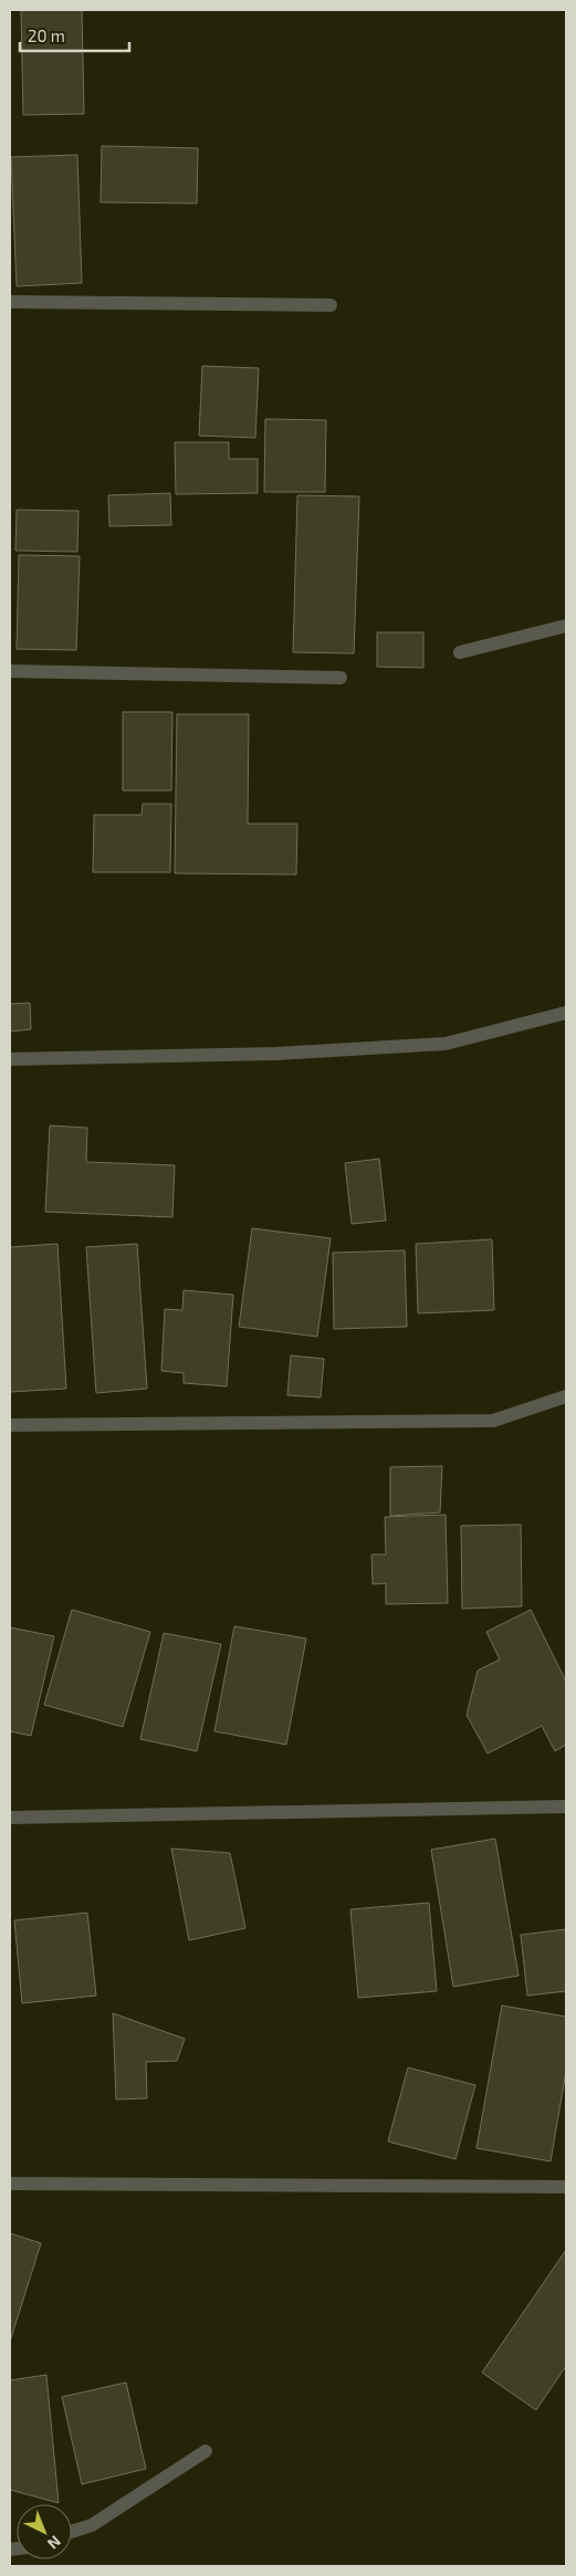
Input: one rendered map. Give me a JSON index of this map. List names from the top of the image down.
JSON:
{
  "scale_bar": "20 m",
  "north": "bottom right"
}
